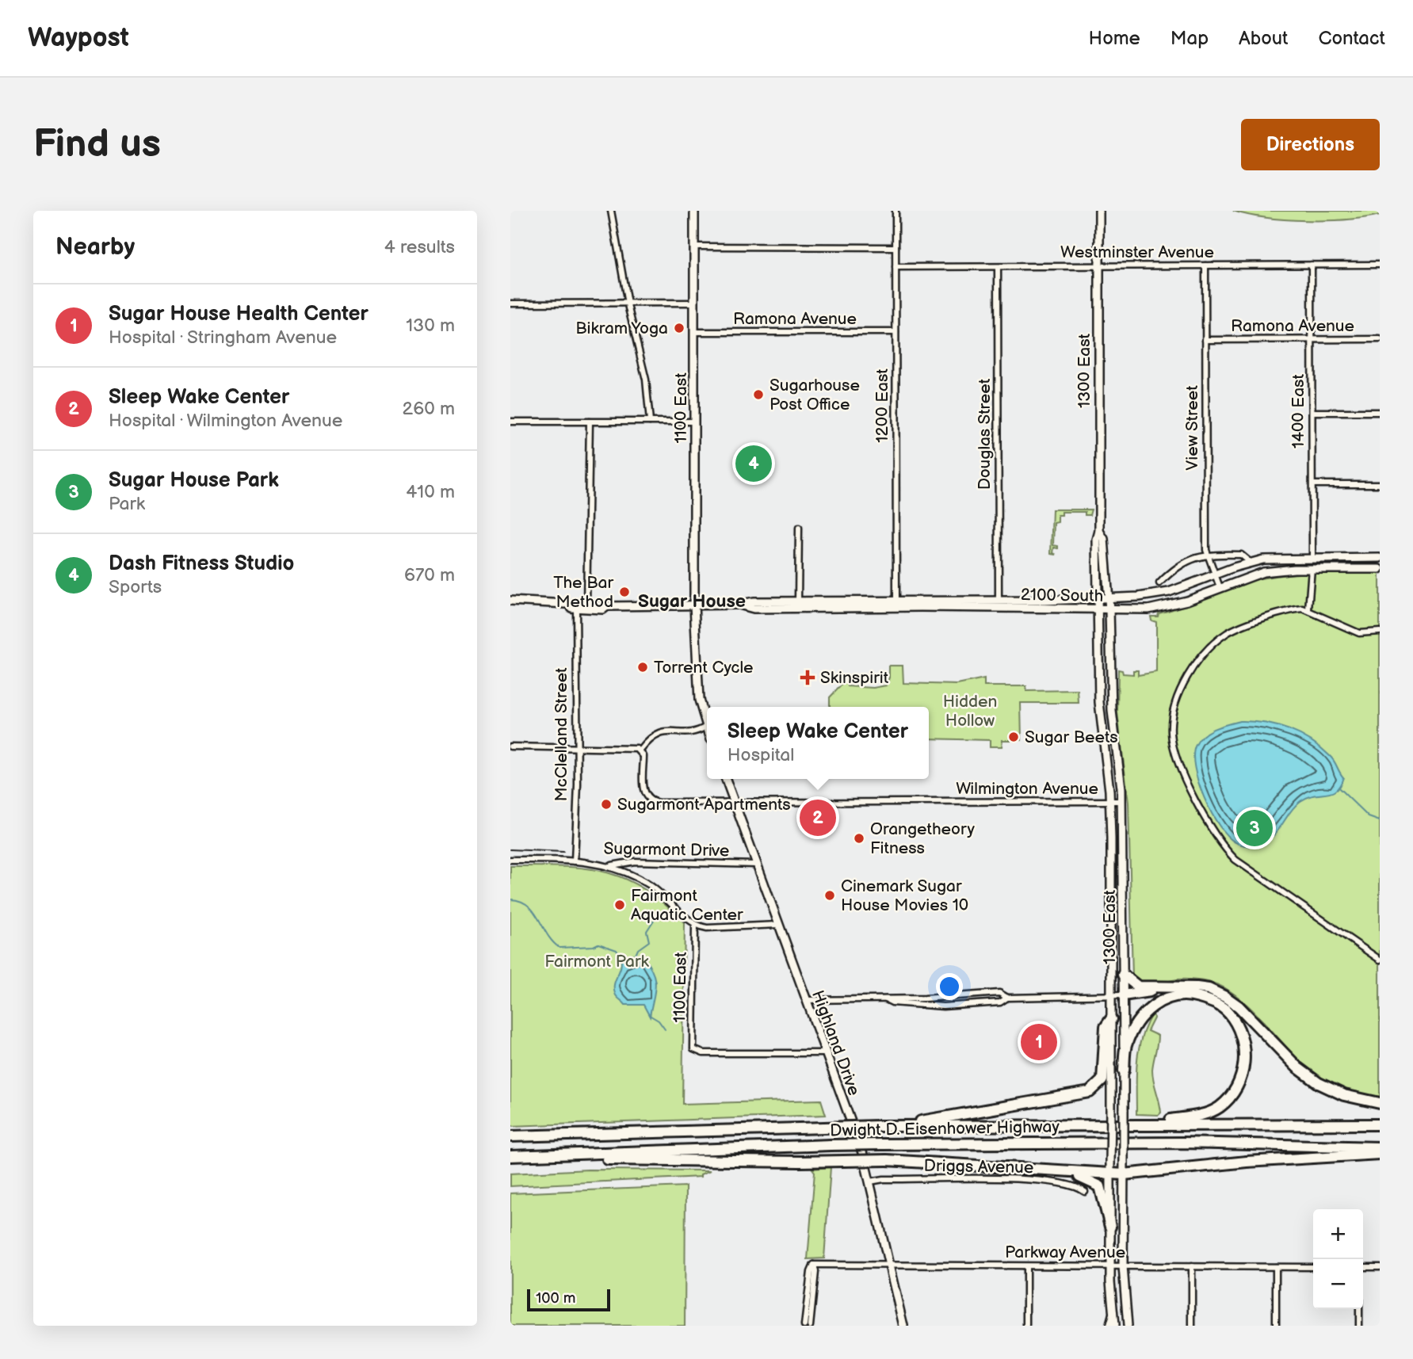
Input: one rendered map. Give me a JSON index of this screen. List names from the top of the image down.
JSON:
{
  "streets": {
    "highway": ["Dwight D. Eisenhower Highway"],
    "main road": [
      "1300 East",
      "1100 East",
      "2100 South",
      "Highland Drive"
    ],
    "street": [
      "Westminster Avenue",
      "Ramona Avenue",
      "1200 East",
      "1400 East",
      "View Street",
      "Douglas Street",
      "McClelland Street",
      "Wilmington Avenue",
      "Sugarmont Drive",
      "Driggs Avenue",
      "Parkway Avenue"
    ]
  },
  "crossings": [
    ["Westminster Avenue", "1300 East"],
    ["Westminster Avenue", "1200 East"],
    ["Westminster Avenue", "1400 East"],
    ["Westminster Avenue", "View Street"],
    ["Westminster Avenue", "Douglas Street"],
    ["Ramona Avenue", "1200 East"],
    ["Ramona Avenue", "1100 East"],
    ["Ramona Avenue", "1400 East"],
    ["Ramona Avenue", "View Street"],
    ["1300 East", "2100 South"],
    ["1300 East", "Wilmington Avenue"],
    ["1300 East", "Parkway Avenue"],
    ["1200 East", "2100 South"],
    ["1100 East", "2100 South"],
    ["1100 East", "Highland Drive"],
    ["1400 East", "2100 South"],
    ["View Street", "2100 South"],
    ["Douglas Street", "2100 South"],
    ["2100 South", "McClelland Street"],
    ["McClelland Street", "Sugarmont Drive"],
    ["Wilmington Avenue", "Highland Drive"],
    ["Sugarmont Drive", "Highland Drive"],
    ["Highland Drive", "Driggs Avenue"],
    ["Highland Drive", "Parkway Avenue"]
  ],
  "districts": ["Sugar House"],
  "parks": ["Hidden Hollow", "Fairmont Park"],
  "places": {
    "other": [
      "Bikram Yoga",
      "Sugarhouse Post Office",
      "The Bar Method",
      "Torrent Cycle",
      "Sugar Beets",
      "Sugarmont Apartments",
      "Orangetheory Fitness",
      "Cinemark Sugar House Movies 10",
      "Fairmont Aquatic Center"
    ],
    "health": ["Skinspirit"]
  },
  "scale_bar": "100 m",
  "page": {
    "header": "Waypost",
    "nav": [
      "Home",
      "Map",
      "About",
      "Contact"
    ],
    "buttons": "Directions",
    "title": "Find us",
    "heading": ["Nearby", "4 results"],
    "list": [
      {
        "mark": "1",
        "name": "Sugar House Health Center",
        "note": "Hospital · Stringham Avenue",
        "value": "130 m"
      },
      {
        "mark": "2",
        "name": "Sleep Wake Center",
        "note": "Hospital · Wilmington Avenue",
        "value": "260 m"
      },
      {
        "mark": "3",
        "name": "Sugar House Park",
        "note": "Park",
        "value": "410 m"
      },
      {
        "mark": "4",
        "name": "Dash Fitness Studio",
        "note": "Sports",
        "value": "670 m"
      }
    ],
    "pins": [
      "4",
      "2",
      "3",
      "1"
    ],
    "popup": ["Sleep Wake Center", "Hospital"],
    "map_buttons": ["+", "−"],
    "scale": "100 m"
  }
}
